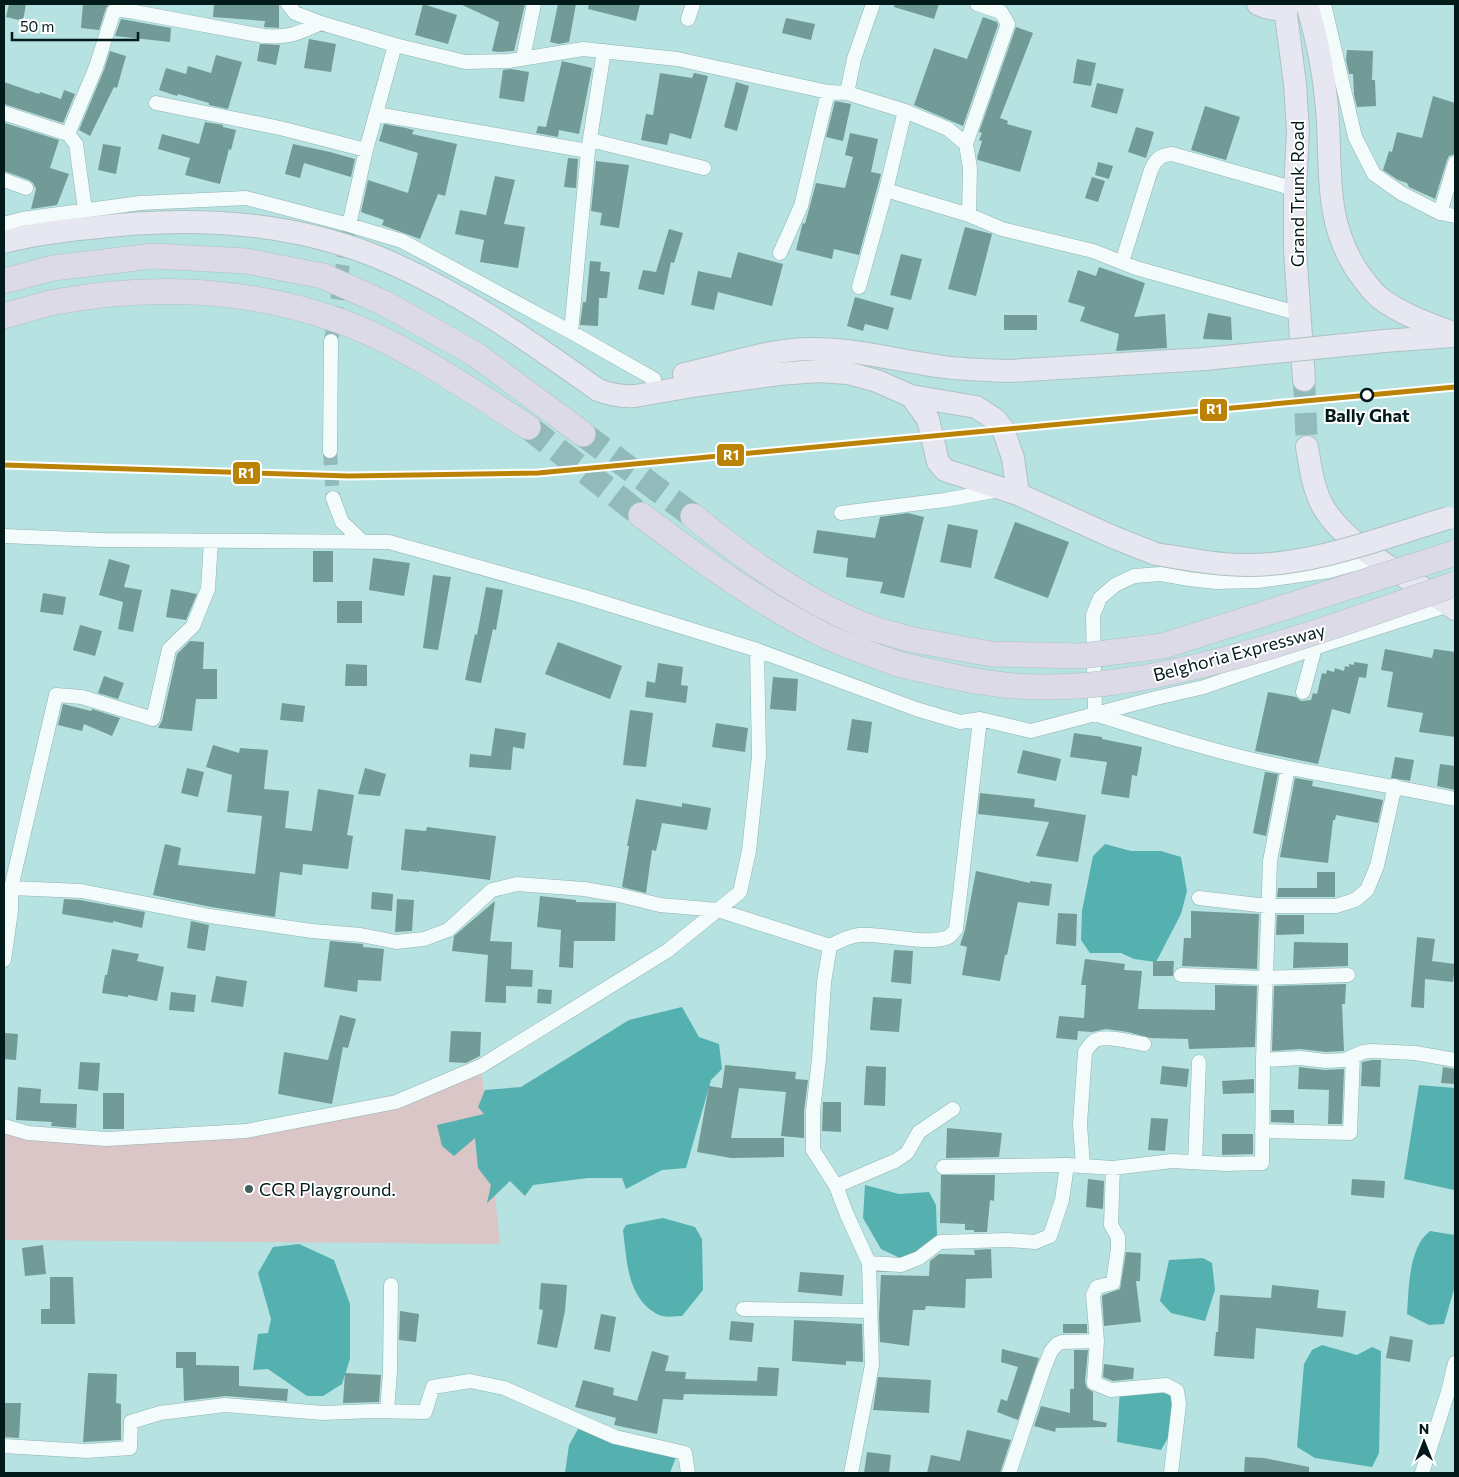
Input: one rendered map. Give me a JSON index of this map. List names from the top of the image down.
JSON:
{
  "streets": {
    "highway": ["Belghoria Expressway"],
    "main road": ["Grand Trunk Road"]
  },
  "places": ["Bally Ghat", "CCR Playground."],
  "lines": ["transit line R1"],
  "scale_bar": "50 m",
  "north": "top"
}
